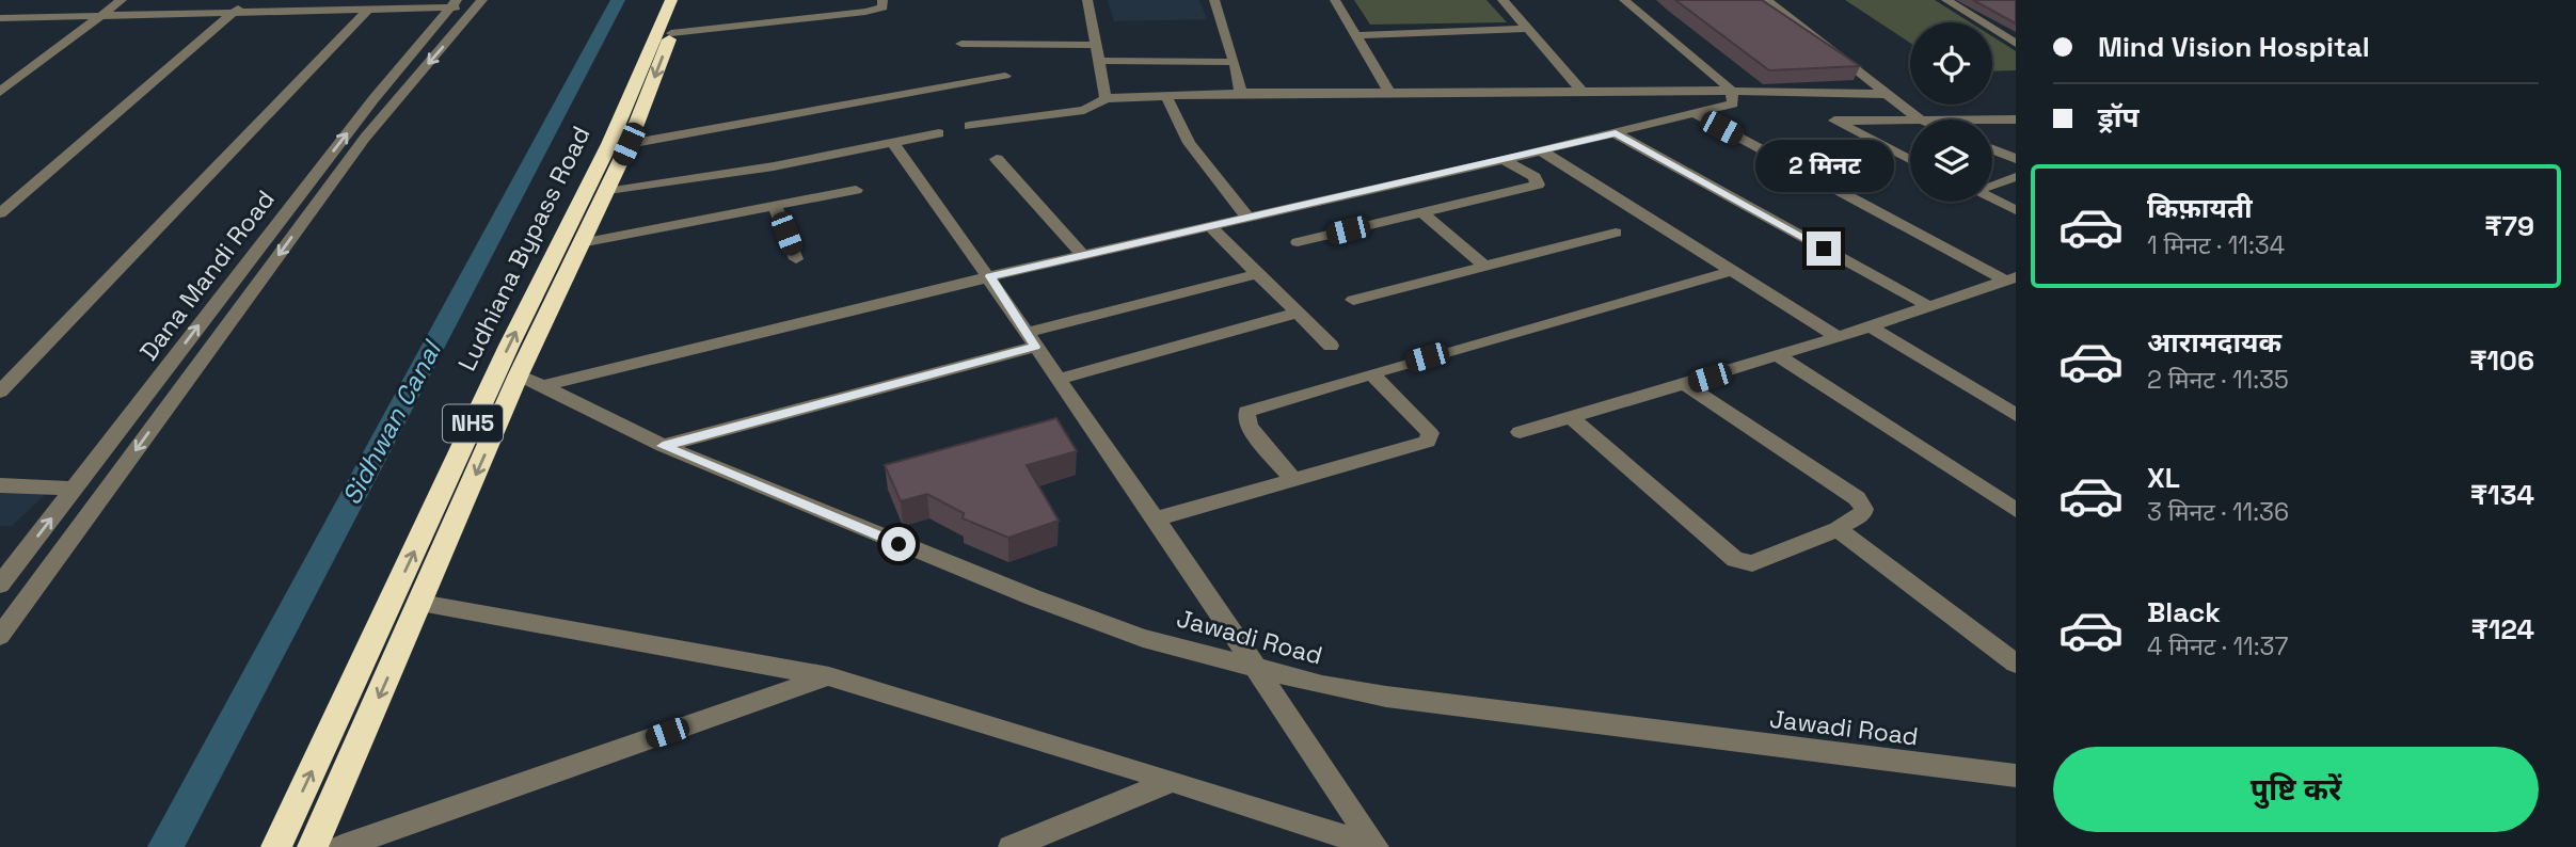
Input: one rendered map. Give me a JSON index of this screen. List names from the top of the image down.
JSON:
{
  "streets": {
    "highway": ["Ludhiana Bypass Road", "NH5"],
    "street": ["Dana Mandi Road", "Jawadi Road"]
  },
  "crossings": [
    ["Ludhiana Bypass Road", "Jawadi Road"]
  ],
  "water": ["Sidhwan Canal"],
  "page": {
    "banner": ["Mind Vision Hospital", "ड्रॉप"],
    "bubble": "2 मिनट",
    "list": [
      {
        "name": "किफ़ायती",
        "note": "1 मिनट · 11:34",
        "value": "₹79"
      },
      {
        "name": "आरामदायक",
        "note": "2 मिनट · 11:35",
        "value": "₹106"
      },
      {
        "name": "XL",
        "note": "3 मिनट · 11:36",
        "value": "₹134"
      },
      {
        "name": "Black",
        "note": "4 मिनट · 11:37",
        "value": "₹124"
      }
    ],
    "buttons": "पुष्टि करें"
  }
}
